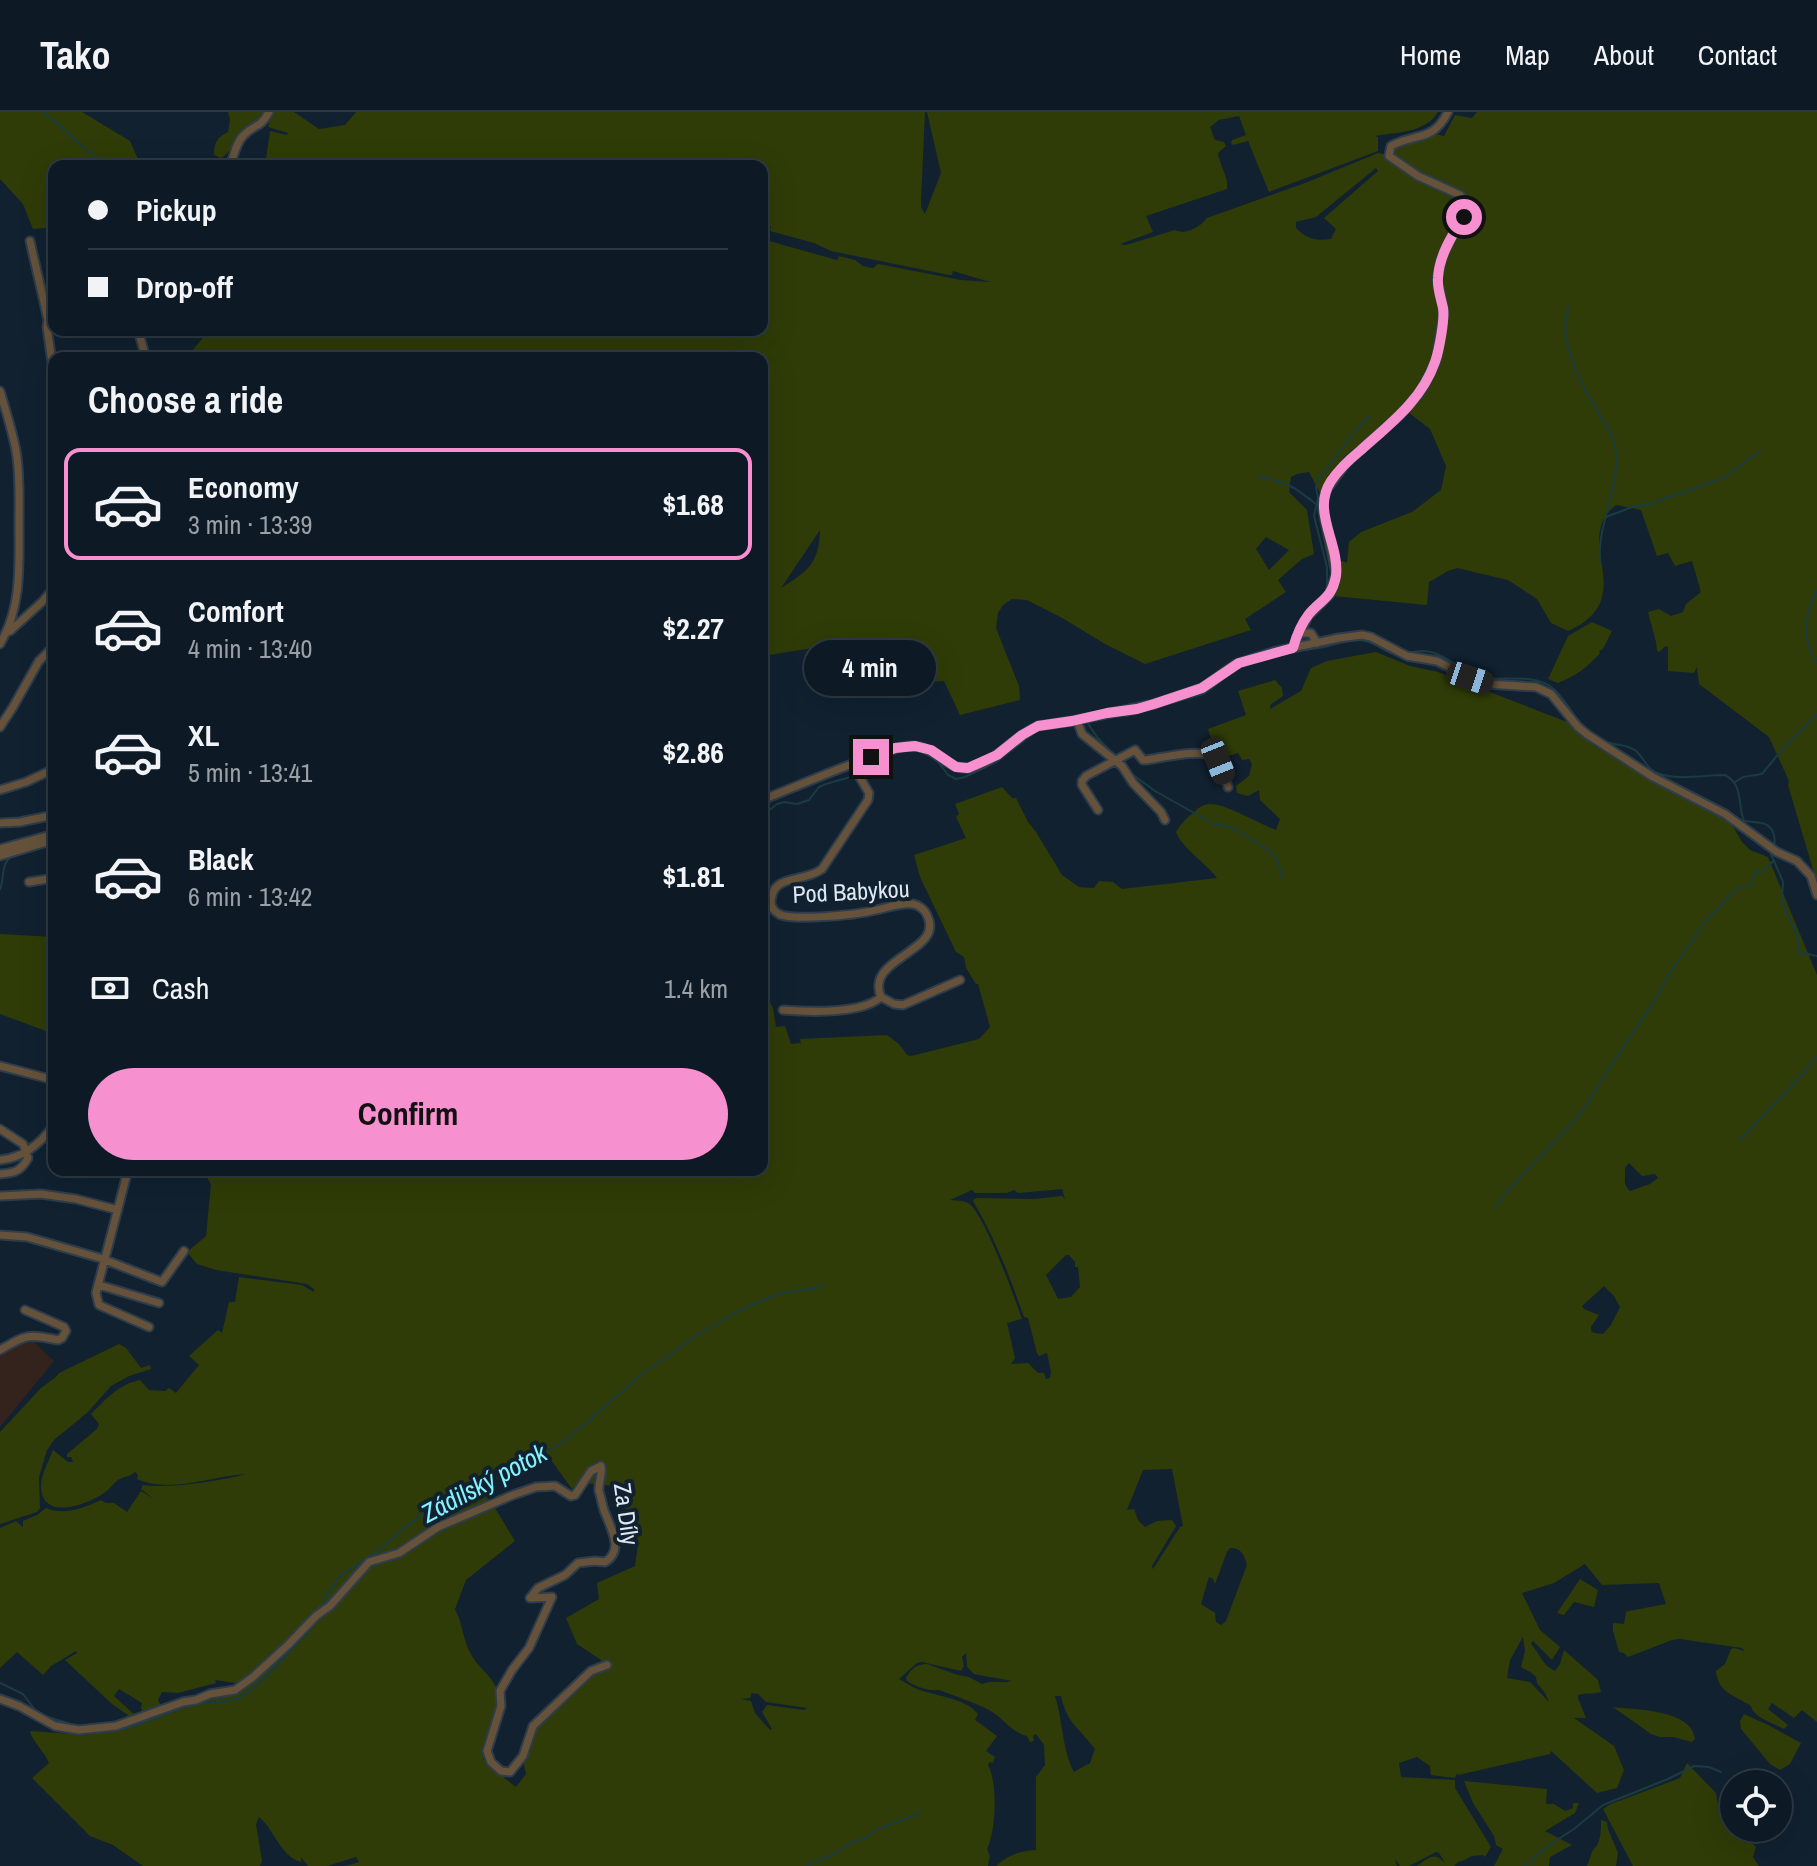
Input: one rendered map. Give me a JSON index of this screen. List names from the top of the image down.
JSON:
{
  "streets": {
    "street": ["Pod Babykou", "Za Díly"]
  },
  "water": ["Zádilský potok"],
  "page": {
    "header": "Tako",
    "nav": [
      "Home",
      "Map",
      "About",
      "Contact"
    ],
    "banner": ["Pickup", "Drop-off"],
    "heading": "Choose a ride",
    "list": [
      {
        "name": "Economy",
        "note": "3 min · 13:39",
        "value": "$1.68"
      },
      {
        "name": "Comfort",
        "note": "4 min · 13:40",
        "value": "$2.27"
      },
      {
        "name": "XL",
        "note": "5 min · 13:41",
        "value": "$2.86"
      },
      {
        "name": "Black",
        "note": "6 min · 13:42",
        "value": "$1.81"
      }
    ],
    "bubble": "4 min",
    "pay": ["Cash", "1.4 km"],
    "buttons": "Confirm"
  }
}
